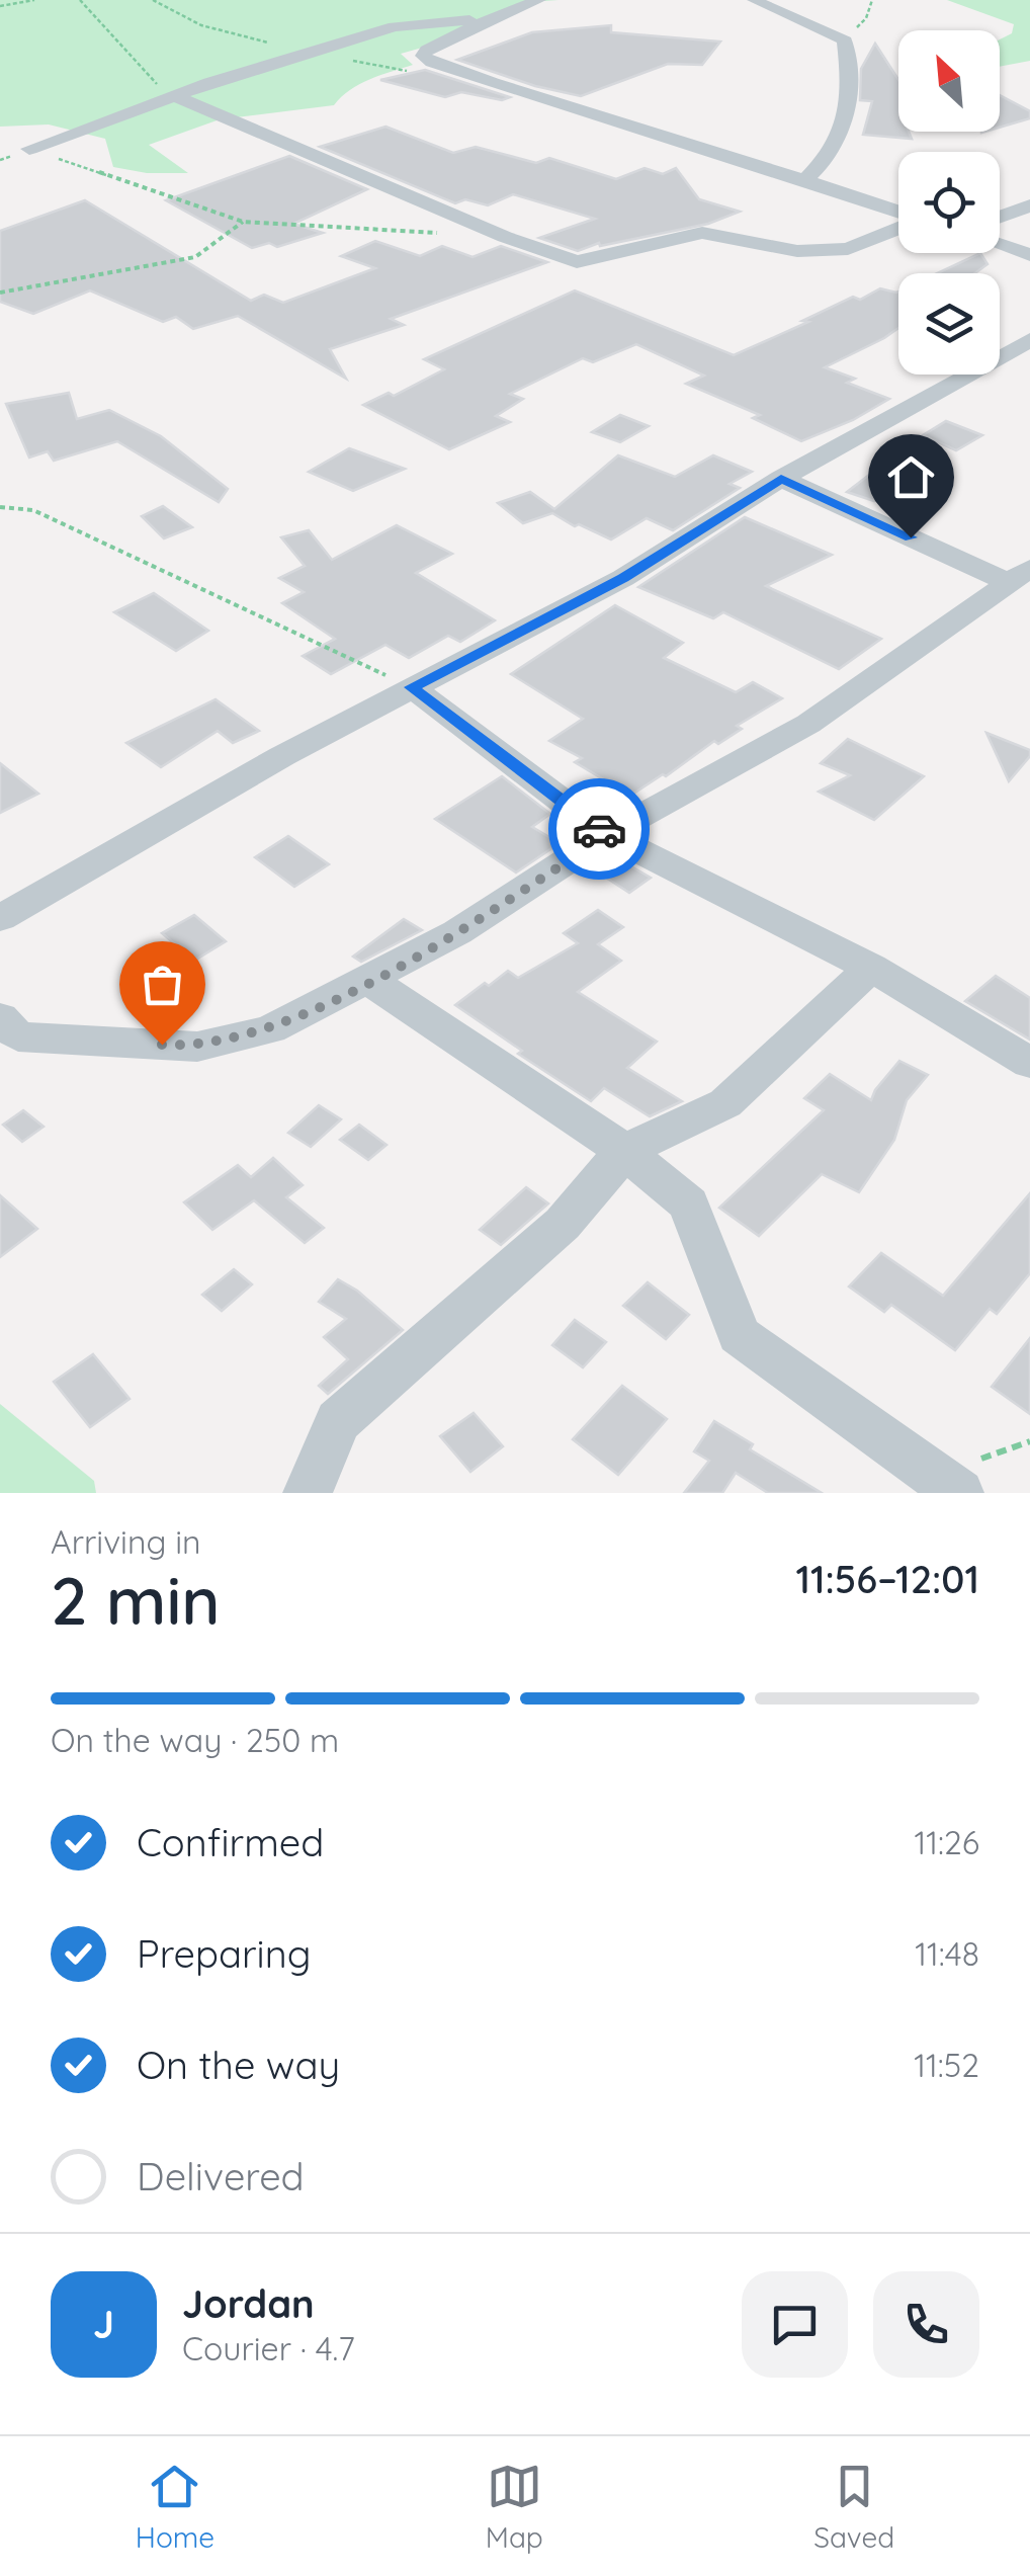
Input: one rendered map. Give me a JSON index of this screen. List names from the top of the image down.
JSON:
{
  "north": "top left",
  "page": {
    "heading": ["2 min", "Arriving in", "11:56–12:01"],
    "panel": ["Jordan", "Courier · 4.7"],
    "bar": "On the way · 250 m",
    "list": [
      ["Confirmed", "11:26"],
      ["Preparing", "11:48"],
      ["On the way", "11:52"],
      "Delivered"
    ],
    "round": "J",
    "tabs": ["Home", "Map", "Saved"]
  }
}
